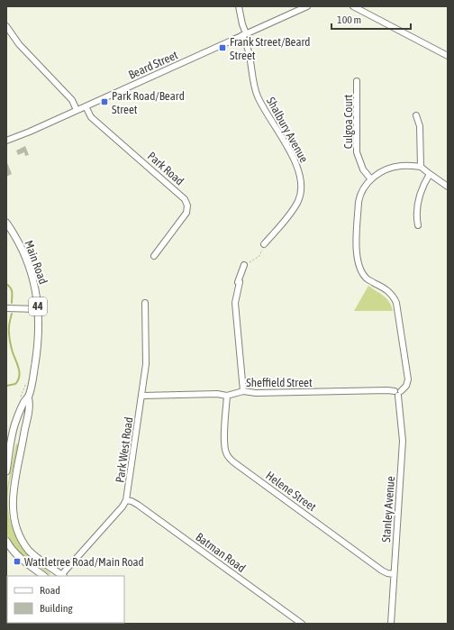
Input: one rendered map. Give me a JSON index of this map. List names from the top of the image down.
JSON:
{
  "streets": {
    "main road": ["Main Road", "44"],
    "street": [
      "Beard Street",
      "Culgoa Court",
      "Shalbury Avenue",
      "Park Road",
      "Sheffield Street",
      "Park West Road",
      "Helene Street",
      "Stanley Avenue",
      "Batman Road"
    ]
  },
  "crossings": [
    ["Beard Street", "Shalbury Avenue"],
    ["Beard Street", "Park Road"],
    ["Culgoa Court", "Stanley Avenue"],
    ["Main Road", "Park West Road"],
    ["Sheffield Street", "Park West Road"],
    ["Sheffield Street", "Helene Street"],
    ["Sheffield Street", "Stanley Avenue"],
    ["Park West Road", "Batman Road"],
    ["Helene Street", "Stanley Avenue"]
  ],
  "places": {
    "transit": ["Frank Street/Beard Street", "Park Road/Beard Street", "Wattletree Road/Main Road"]
  },
  "legend": ["Road", "Building"],
  "scale_bar": "100 m"
}
